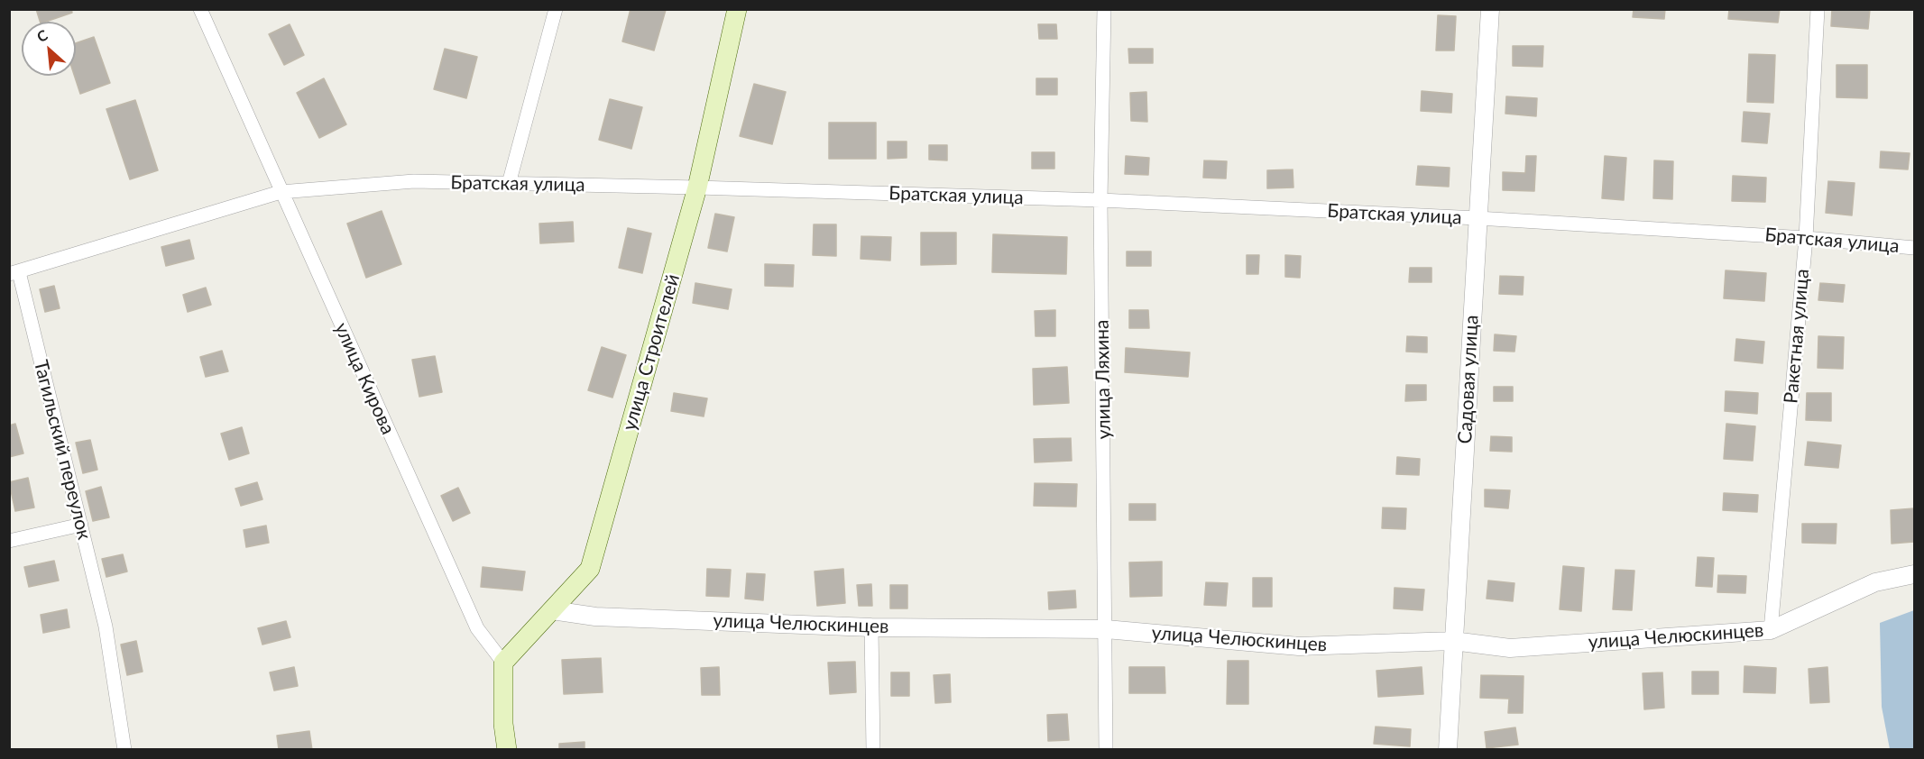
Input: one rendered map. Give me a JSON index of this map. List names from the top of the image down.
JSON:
{
  "streets": {
    "main road": ["улица Строителей"],
    "street": [
      "Братская улица",
      "Ракетная улица",
      "улица Кирова",
      "улица Ляхина",
      "Садовая улица",
      "Тагильский переулок",
      "улица Челюскинцев"
    ]
  },
  "crossings": [
    ["Братская улица", "Ракетная улица"],
    ["Братская улица", "улица Строителей"],
    ["Братская улица", "улица Кирова"],
    ["Братская улица", "улица Ляхина"],
    ["Братская улица", "Садовая улица"],
    ["Братская улица", "Тагильский переулок"],
    ["Ракетная улица", "улица Челюскинцев"],
    ["улица Строителей", "улица Кирова"],
    ["улица Строителей", "улица Челюскинцев"],
    ["улица Ляхина", "улица Челюскинцев"],
    ["Садовая улица", "улица Челюскинцев"]
  ],
  "north": "top left"
}
